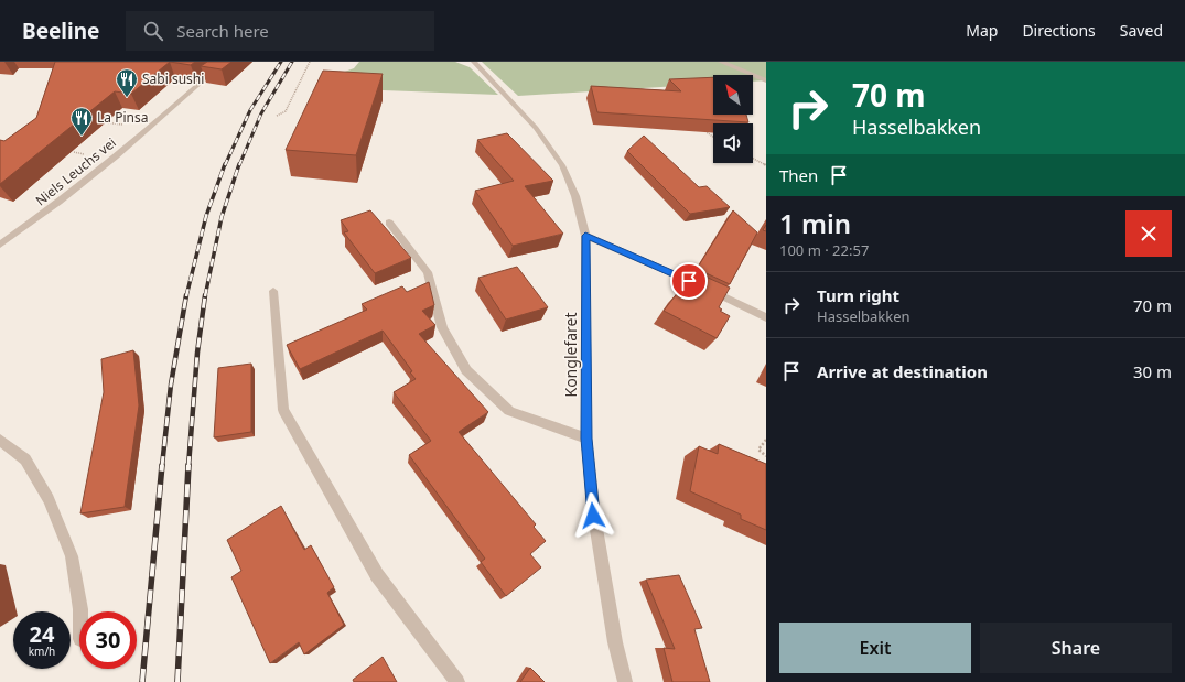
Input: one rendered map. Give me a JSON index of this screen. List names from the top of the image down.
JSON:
{
  "streets": {
    "street": ["Niels Leuchs vei", "Konglefaret"]
  },
  "places": {
    "restaurant": ["Sabi sushi", "La Pinsa"]
  },
  "north": "top left",
  "page": {
    "header": "Beeline",
    "search": "Search here",
    "nav": ["Map", "Directions", "Saved"],
    "turn": ["70 m", "Hasselbakken"],
    "then": "Then",
    "heading": ["1 min", "100 m · 22:57"],
    "list": [
      {
        "name": "Turn right",
        "note": "Hasselbakken",
        "value": "70 m"
      },
      {
        "name": "Arrive at destination",
        "value": "30 m"
      }
    ],
    "speed": "24 km/h",
    "limit": "30",
    "buttons": ["Exit", "Share"]
  }
}
